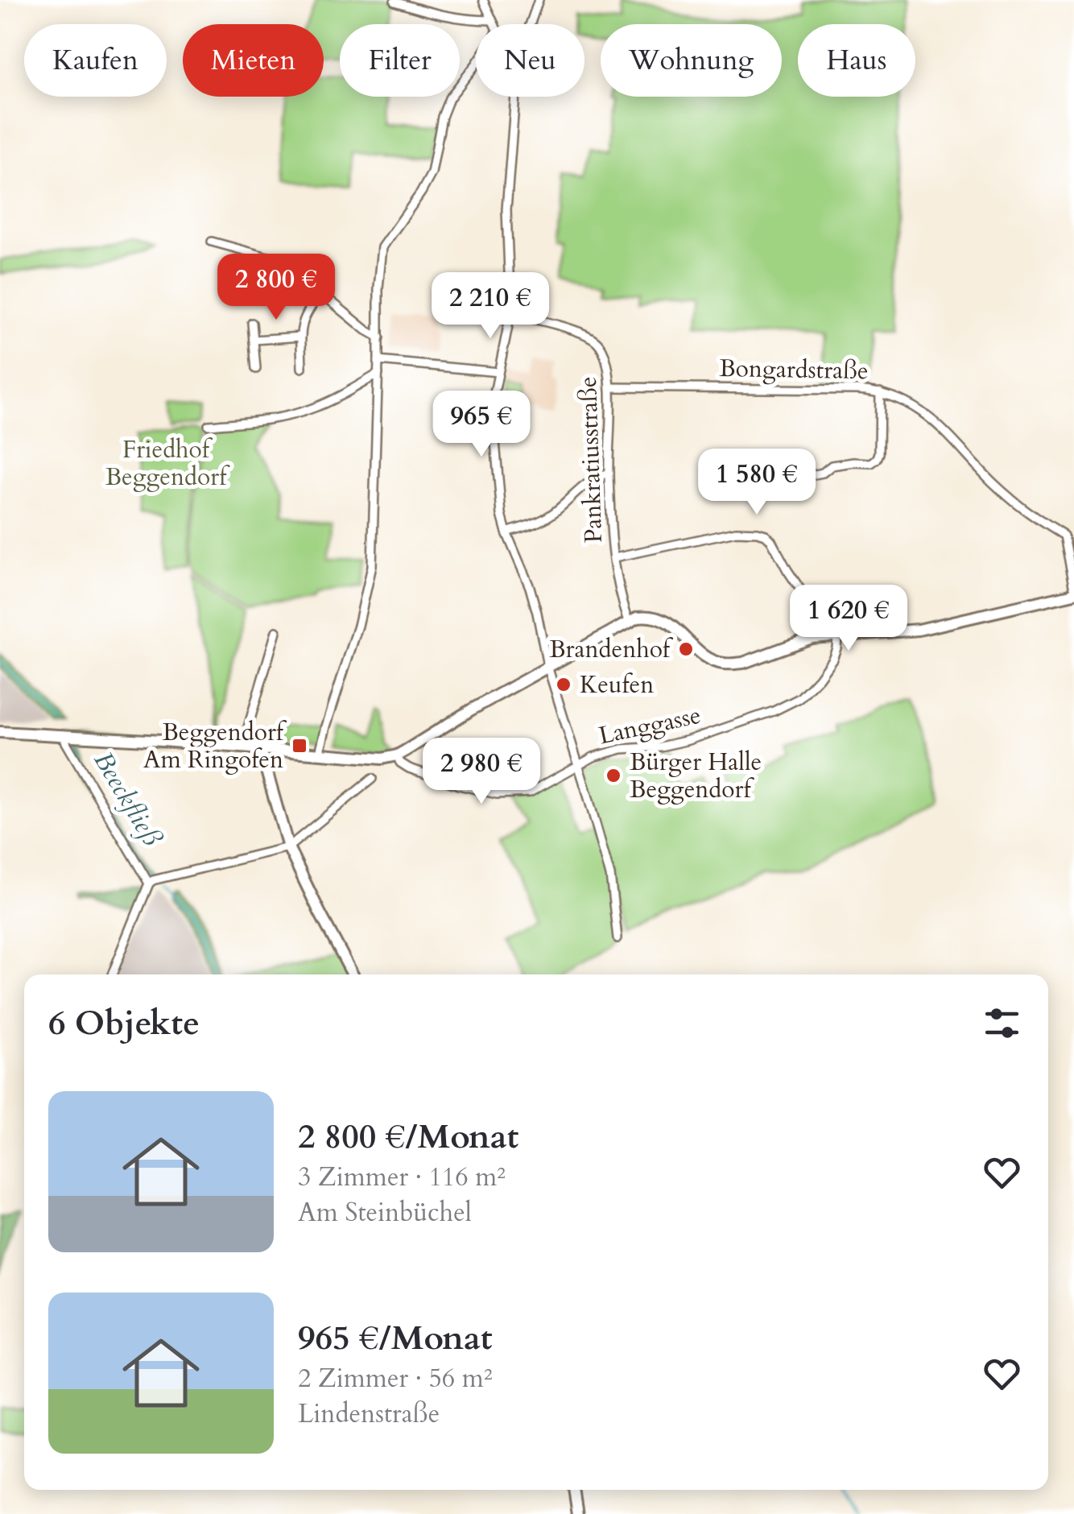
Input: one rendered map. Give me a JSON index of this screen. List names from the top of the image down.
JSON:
{
  "streets": {
    "street": ["Bongardstraße", "Pankratiusstraße", "Langgasse"]
  },
  "crossings": [
    ["Bongardstraße", "Pankratiusstraße"]
  ],
  "water": ["Beeckfließ"],
  "parks": ["Friedhof Beggendorf"],
  "places": {
    "other": ["Brandenhof", "Keufen", "Bürger Halle Beggendorf"],
    "transit": ["Beggendorf Am Ringofen"]
  },
  "page": {
    "chip": [
      "Kaufen",
      "Mieten",
      "Filter",
      "Neu",
      "Wohnung",
      "Haus"
    ],
    "price": [
      "2 800 €",
      "2 210 €",
      "965 €",
      "1 580 €",
      "1 620 €",
      "2 980 €"
    ],
    "heading": "6 Objekte",
    "list": [
      {
        "name": "2 800 €/Monat",
        "note": "3 Zimmer · 116 m² · Am Steinbüchel"
      },
      {
        "name": "965 €/Monat",
        "note": "2 Zimmer · 56 m² · Lindenstraße"
      }
    ]
  }
}
